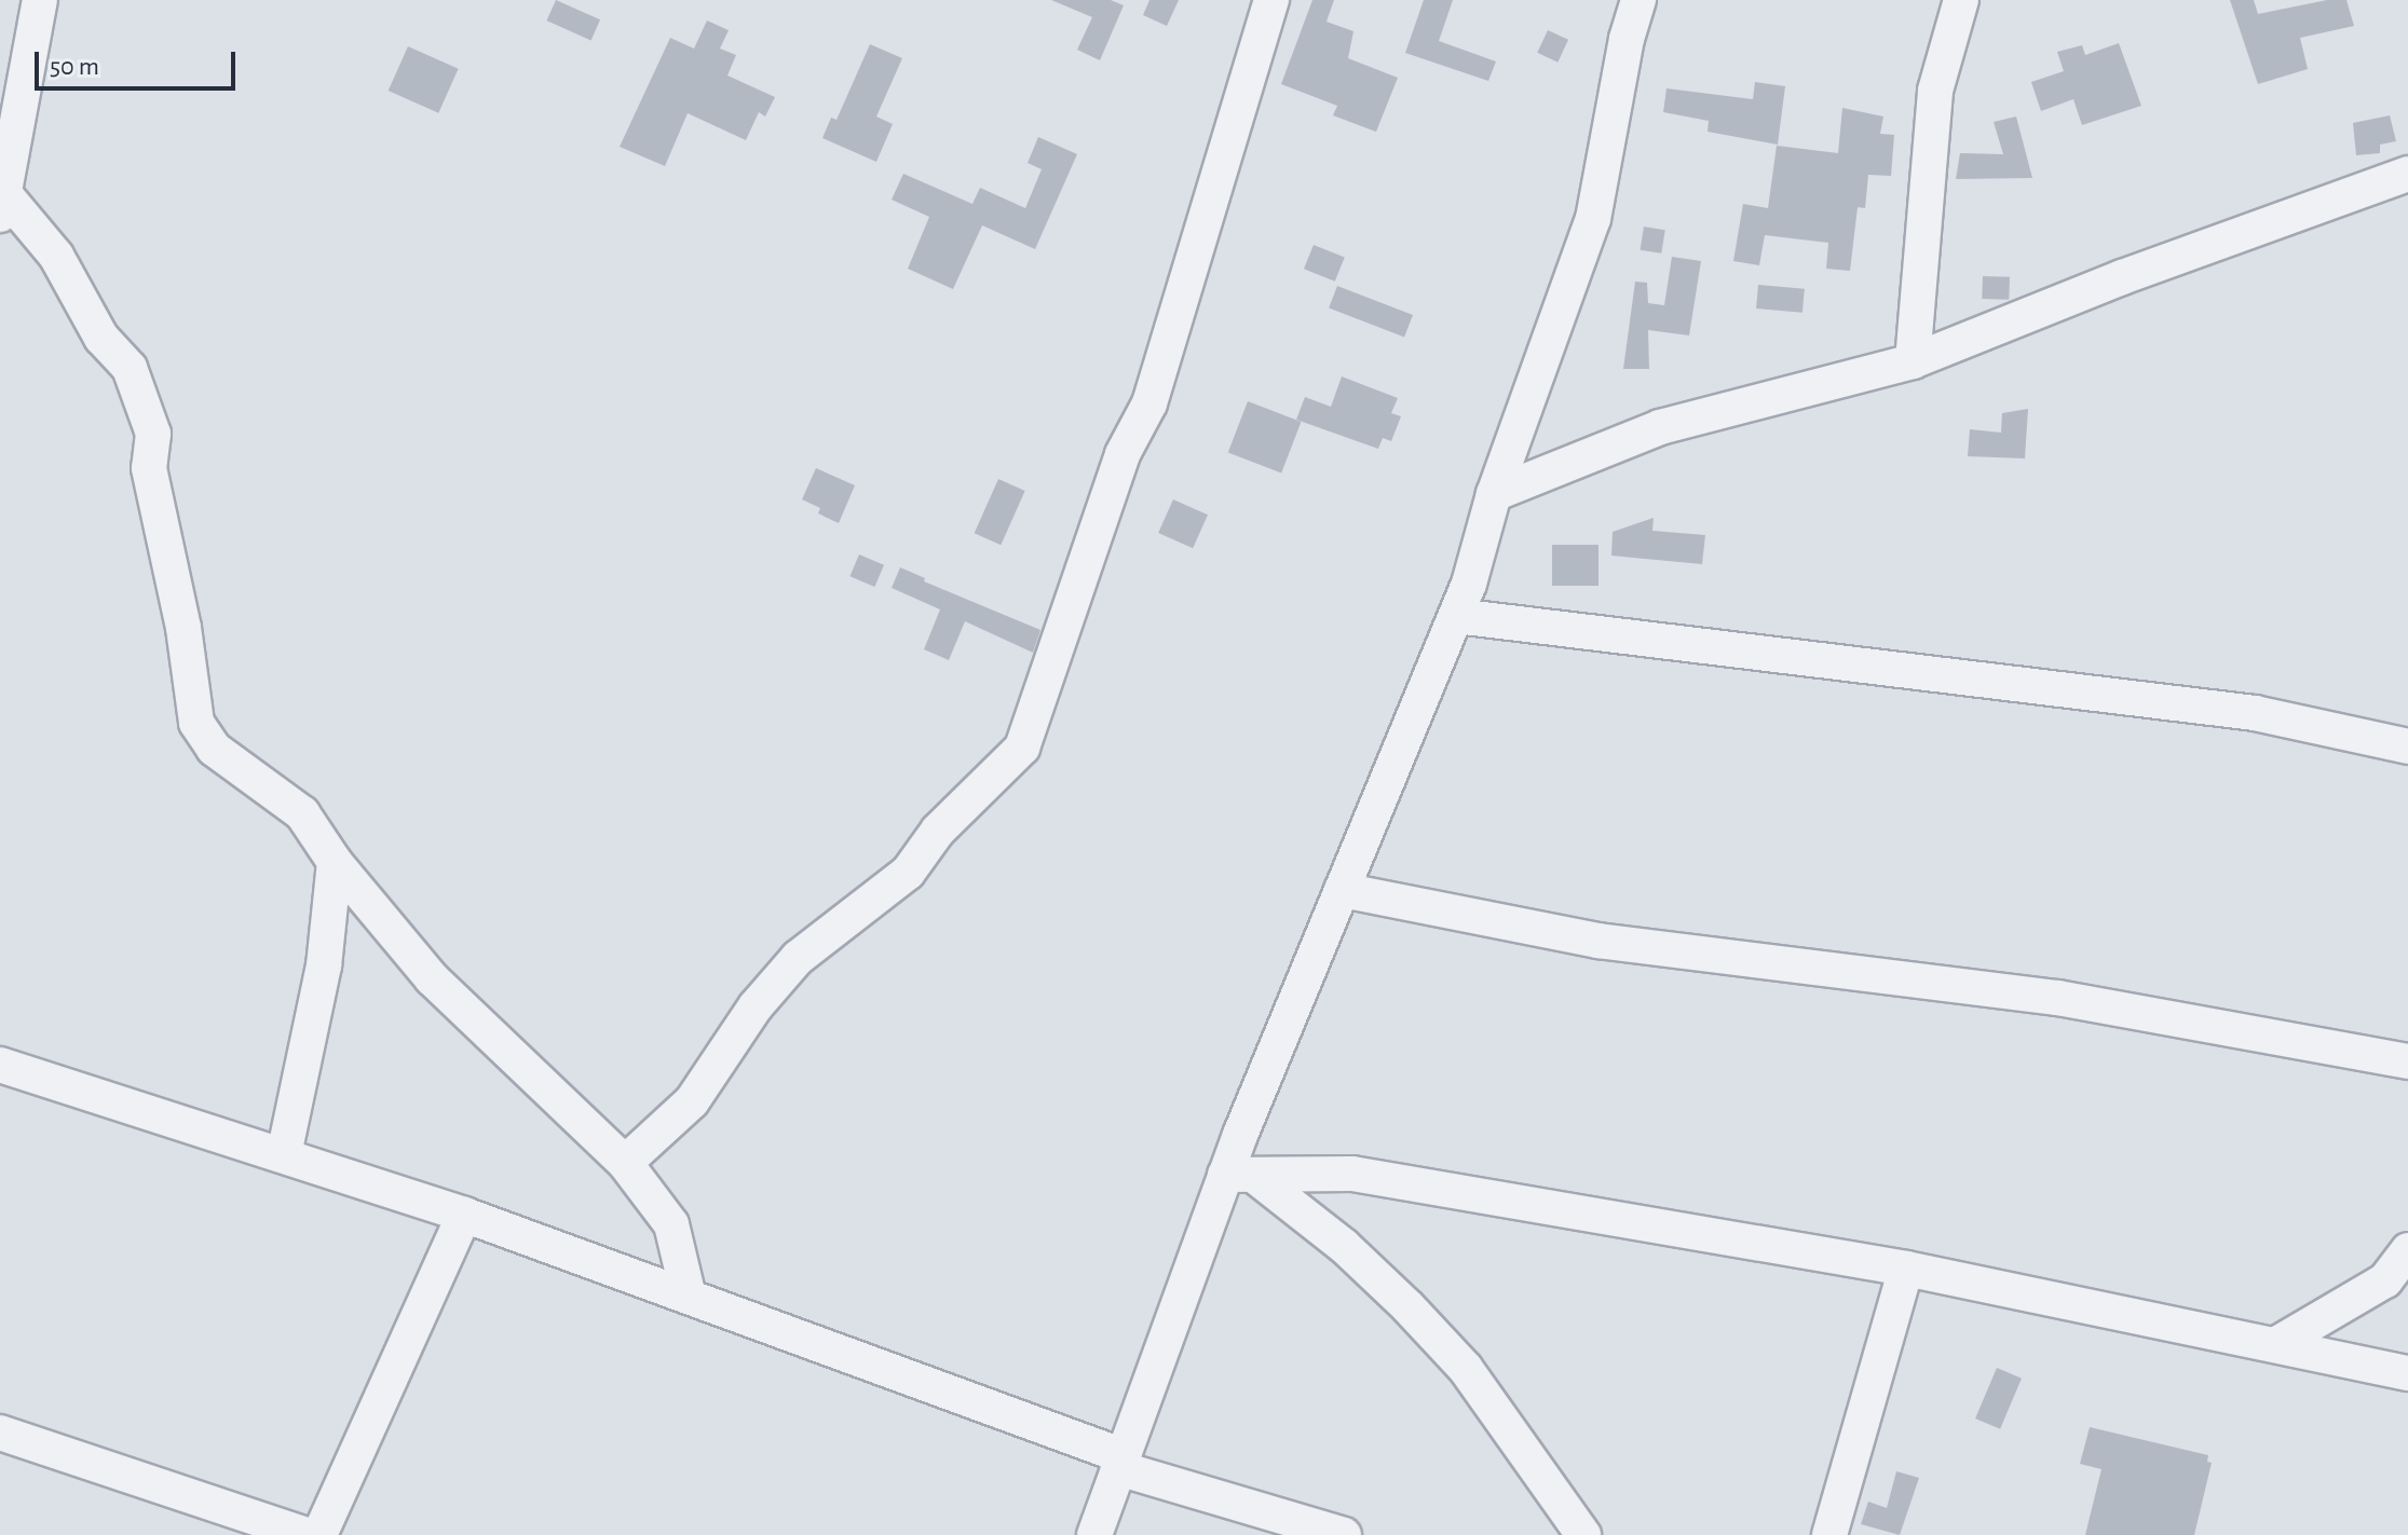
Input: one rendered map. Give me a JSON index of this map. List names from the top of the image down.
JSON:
{
  "scale_bar": "50 m"
}
